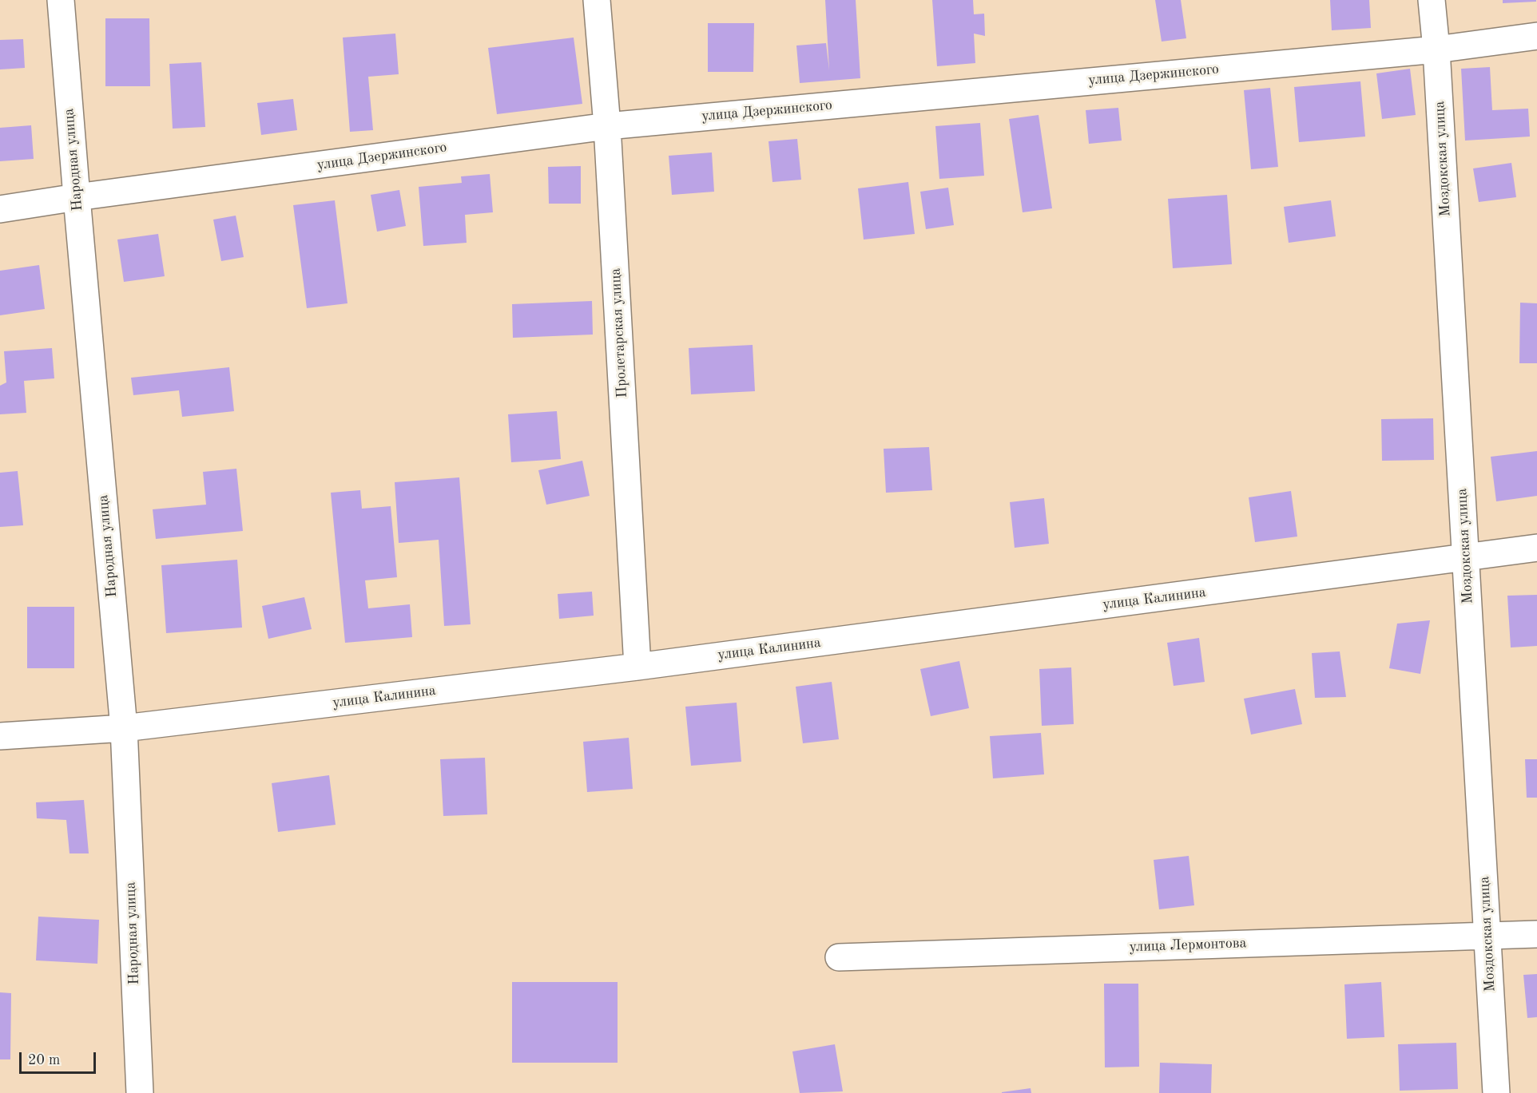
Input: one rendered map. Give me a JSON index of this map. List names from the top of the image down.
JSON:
{
  "streets": {
    "street": [
      "улица Дзержинского",
      "Моздокская улица",
      "Народная улица",
      "Пролетарская улица",
      "улица Калинина",
      "улица Лермонтова"
    ]
  },
  "crossings": [
    ["улица Дзержинского", "Моздокская улица"],
    ["улица Дзержинского", "Народная улица"],
    ["улица Дзержинского", "Пролетарская улица"],
    ["Моздокская улица", "улица Калинина"],
    ["Моздокская улица", "улица Лермонтова"],
    ["Народная улица", "улица Калинина"],
    ["Пролетарская улица", "улица Калинина"]
  ],
  "scale_bar": "20 m"
}
